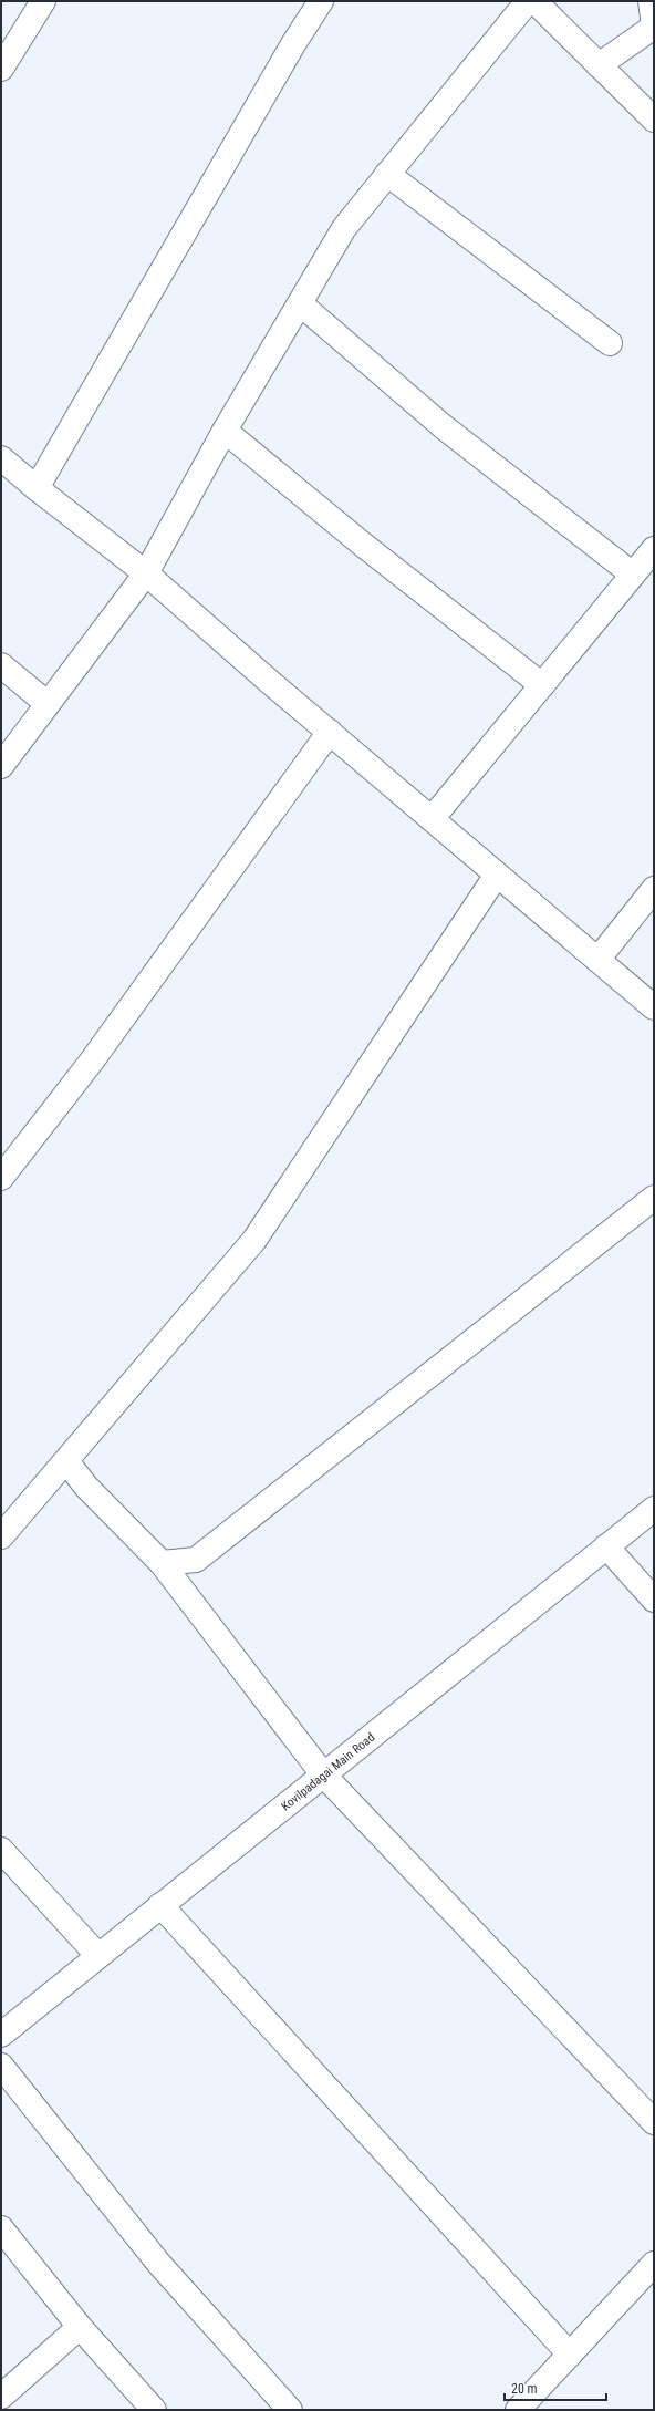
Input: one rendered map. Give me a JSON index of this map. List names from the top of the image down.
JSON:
{
  "streets": {
    "street": ["Kovilpadagai Main Road"]
  },
  "scale_bar": "20 m"
}
